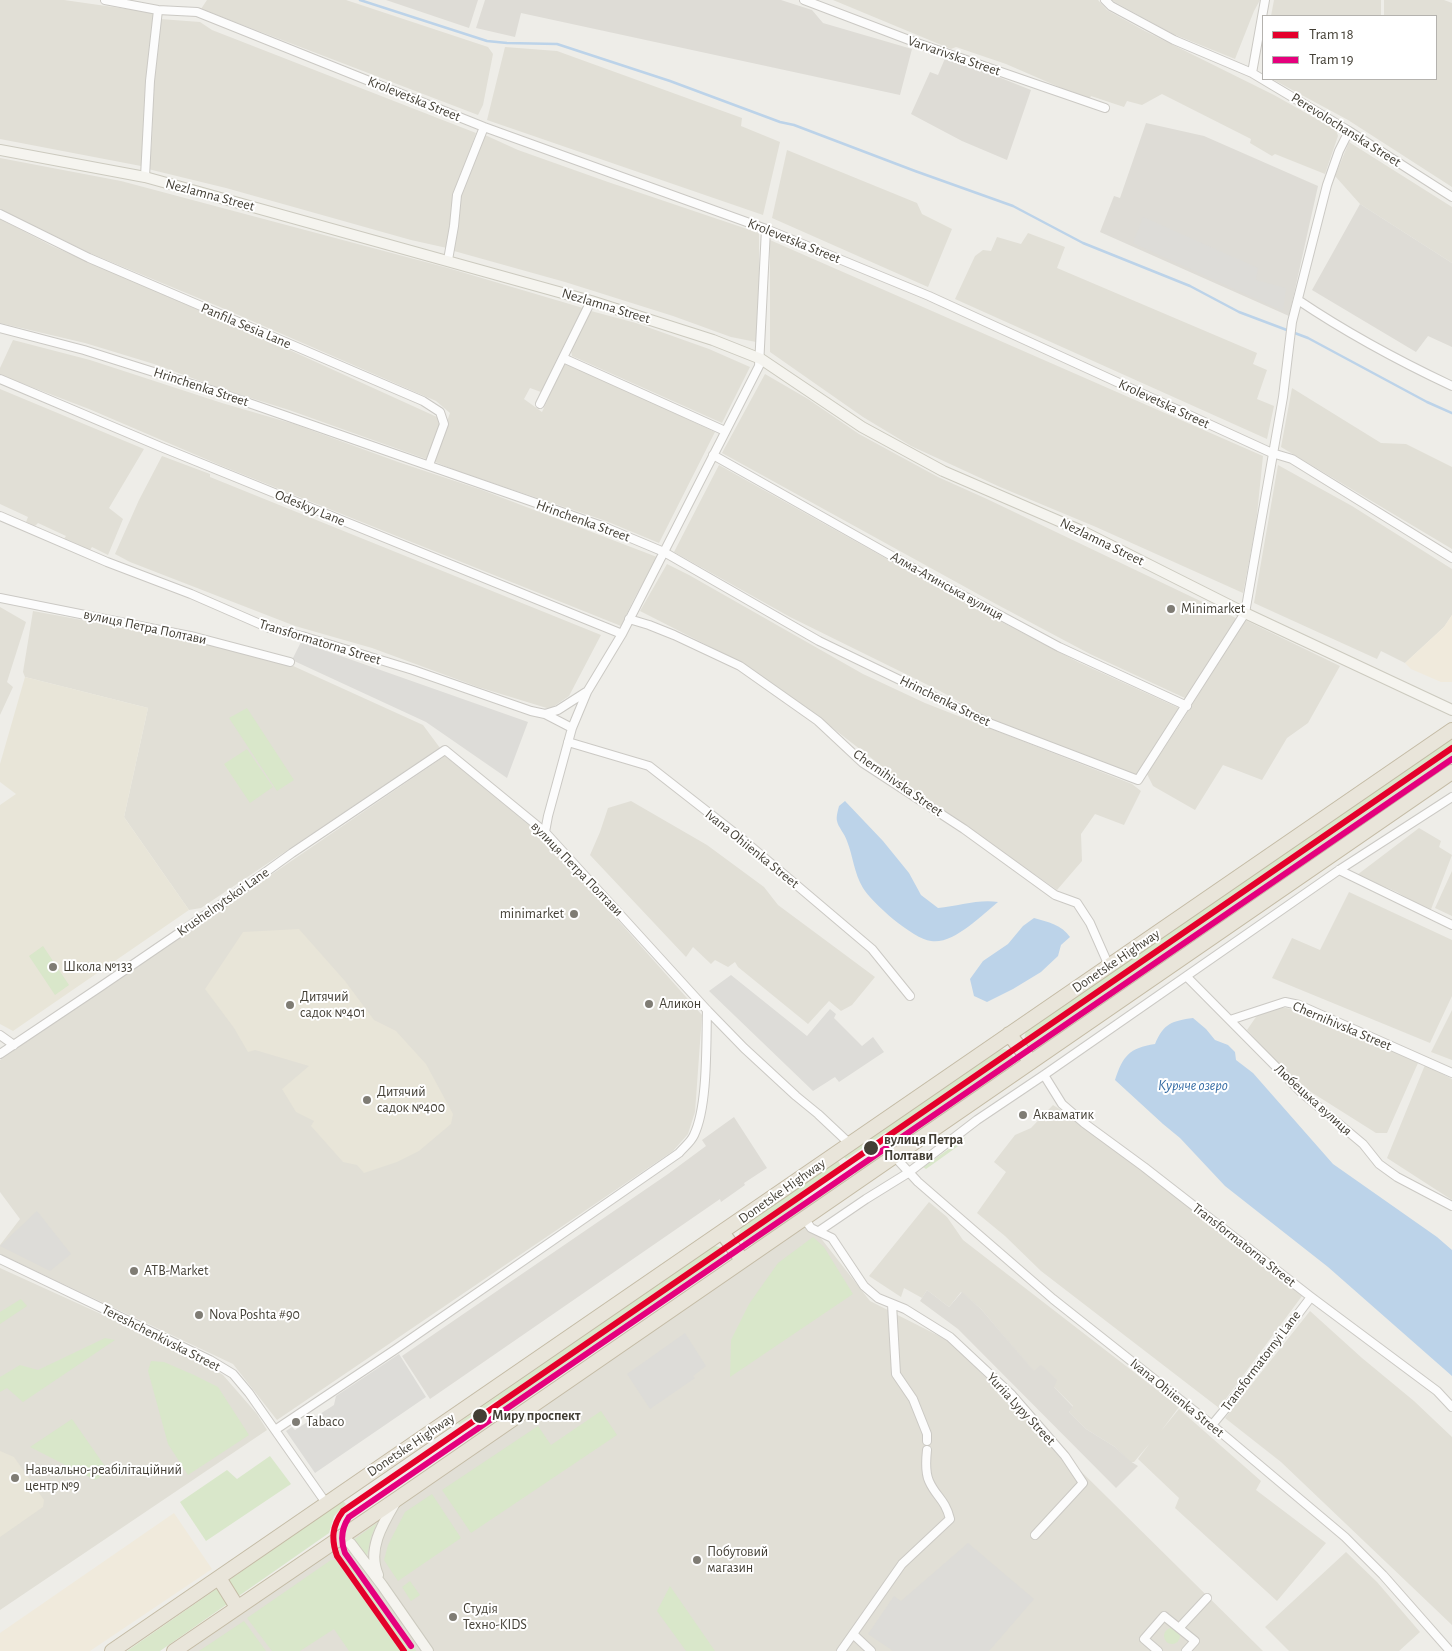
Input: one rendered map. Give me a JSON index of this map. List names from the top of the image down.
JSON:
{
  "streets": {
    "highway": ["Donetske Highway"],
    "street": [
      "Varvarivska Street",
      "Krolevetska Street",
      "Perevolochanska Street",
      "Nezlamna Street",
      "Panfila Sesia Lane",
      "Hrinchenka Street",
      "Odeskyy Lane",
      "Алма-Атинська вулиця",
      "вулиця Петра Полтави",
      "Transformatorna Street",
      "Chernihivska Street",
      "Ivana Ohiienka Street",
      "Krushelnytskoi Lane",
      "Любецька вулиця",
      "Tereshchenkivska Street",
      "Transformatornyi Lane",
      "Yuriia Lypy Street"
    ]
  },
  "crossings": [
    ["Panfila Sesia Lane", "Hrinchenka Street"],
    ["Hrinchenka Street", "Алма-Атинська вулиця"],
    ["вулиця Петра Полтави", "Krushelnytskoi Lane"],
    ["вулиця Петра Полтави", "Donetske Highway"],
    ["Transformatorna Street", "Transformatornyi Lane"],
    ["Chernihivska Street", "Donetske Highway"],
    ["Chernihivska Street", "Любецька вулиця"],
    ["Ivana Ohiienka Street", "Transformatornyi Lane"],
    ["Donetske Highway", "Tereshchenkivska Street"]
  ],
  "water": ["Куряче озеро"],
  "places": [
    "Minimarket",
    "minimarket",
    "Школа №133",
    "Аликон",
    "Дитячий садок №401",
    "Дитячий садок №400",
    "Акваматик",
    "вулиця Петра Полтави",
    "ATB-Market",
    "Nova Poshta #90",
    "Миру проспект",
    "Tabaco",
    "Навчально-реабілітаційний центр №9",
    "Побутовий магазин",
    "Студія Техно-KIDS"
  ],
  "lines": ["tram line 18", "tram line 19"],
  "legend": ["Tram 18", "Tram 19"]
}
